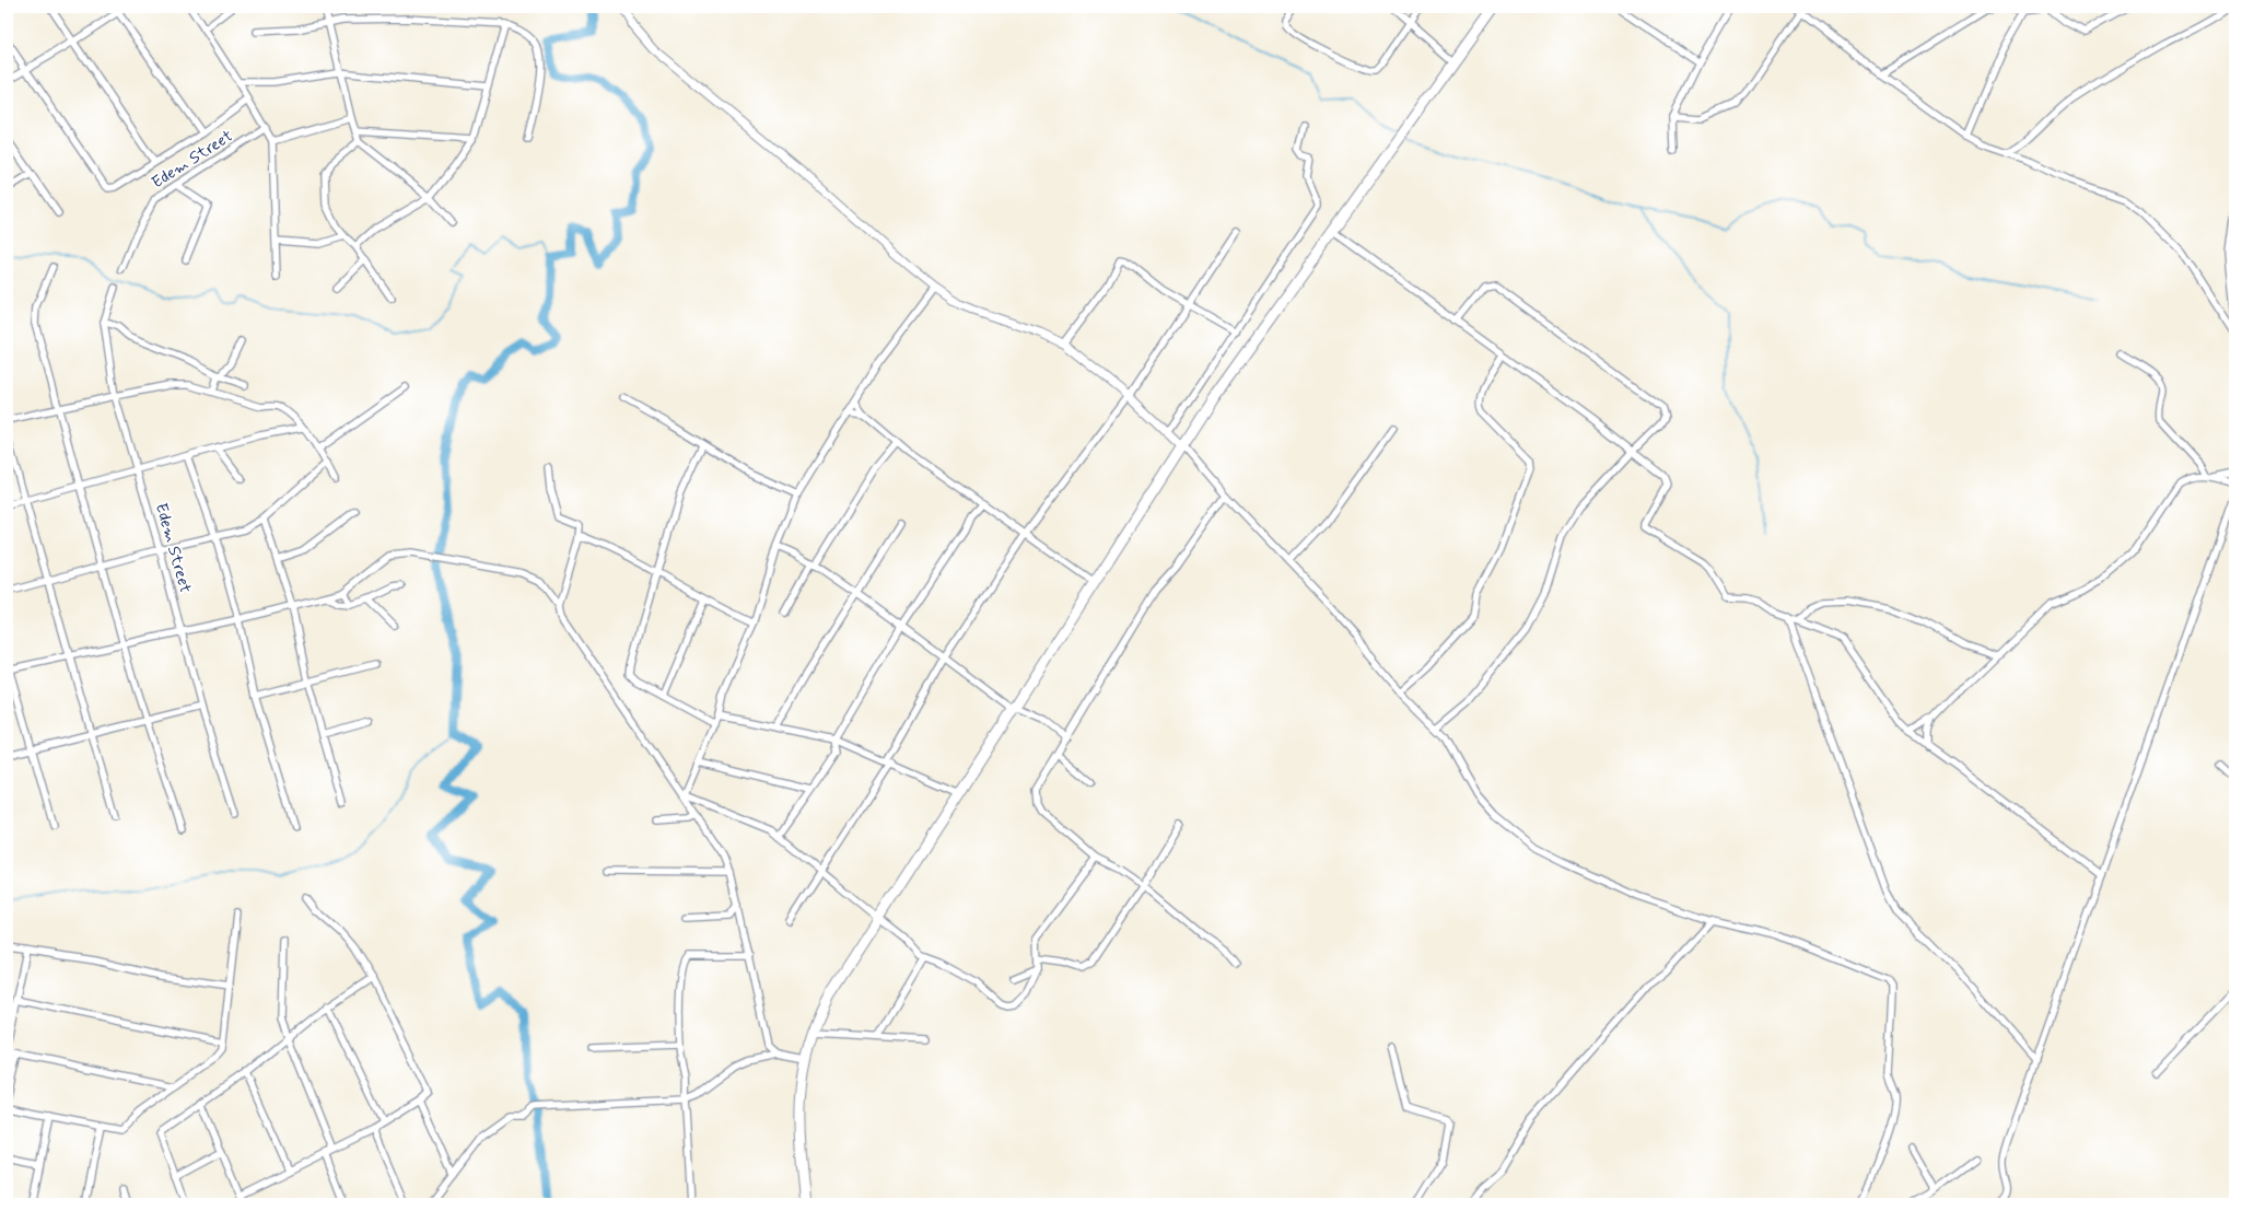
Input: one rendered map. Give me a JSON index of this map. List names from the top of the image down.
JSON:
{
  "streets": {
    "street": ["Edem Street"]
  }
}
